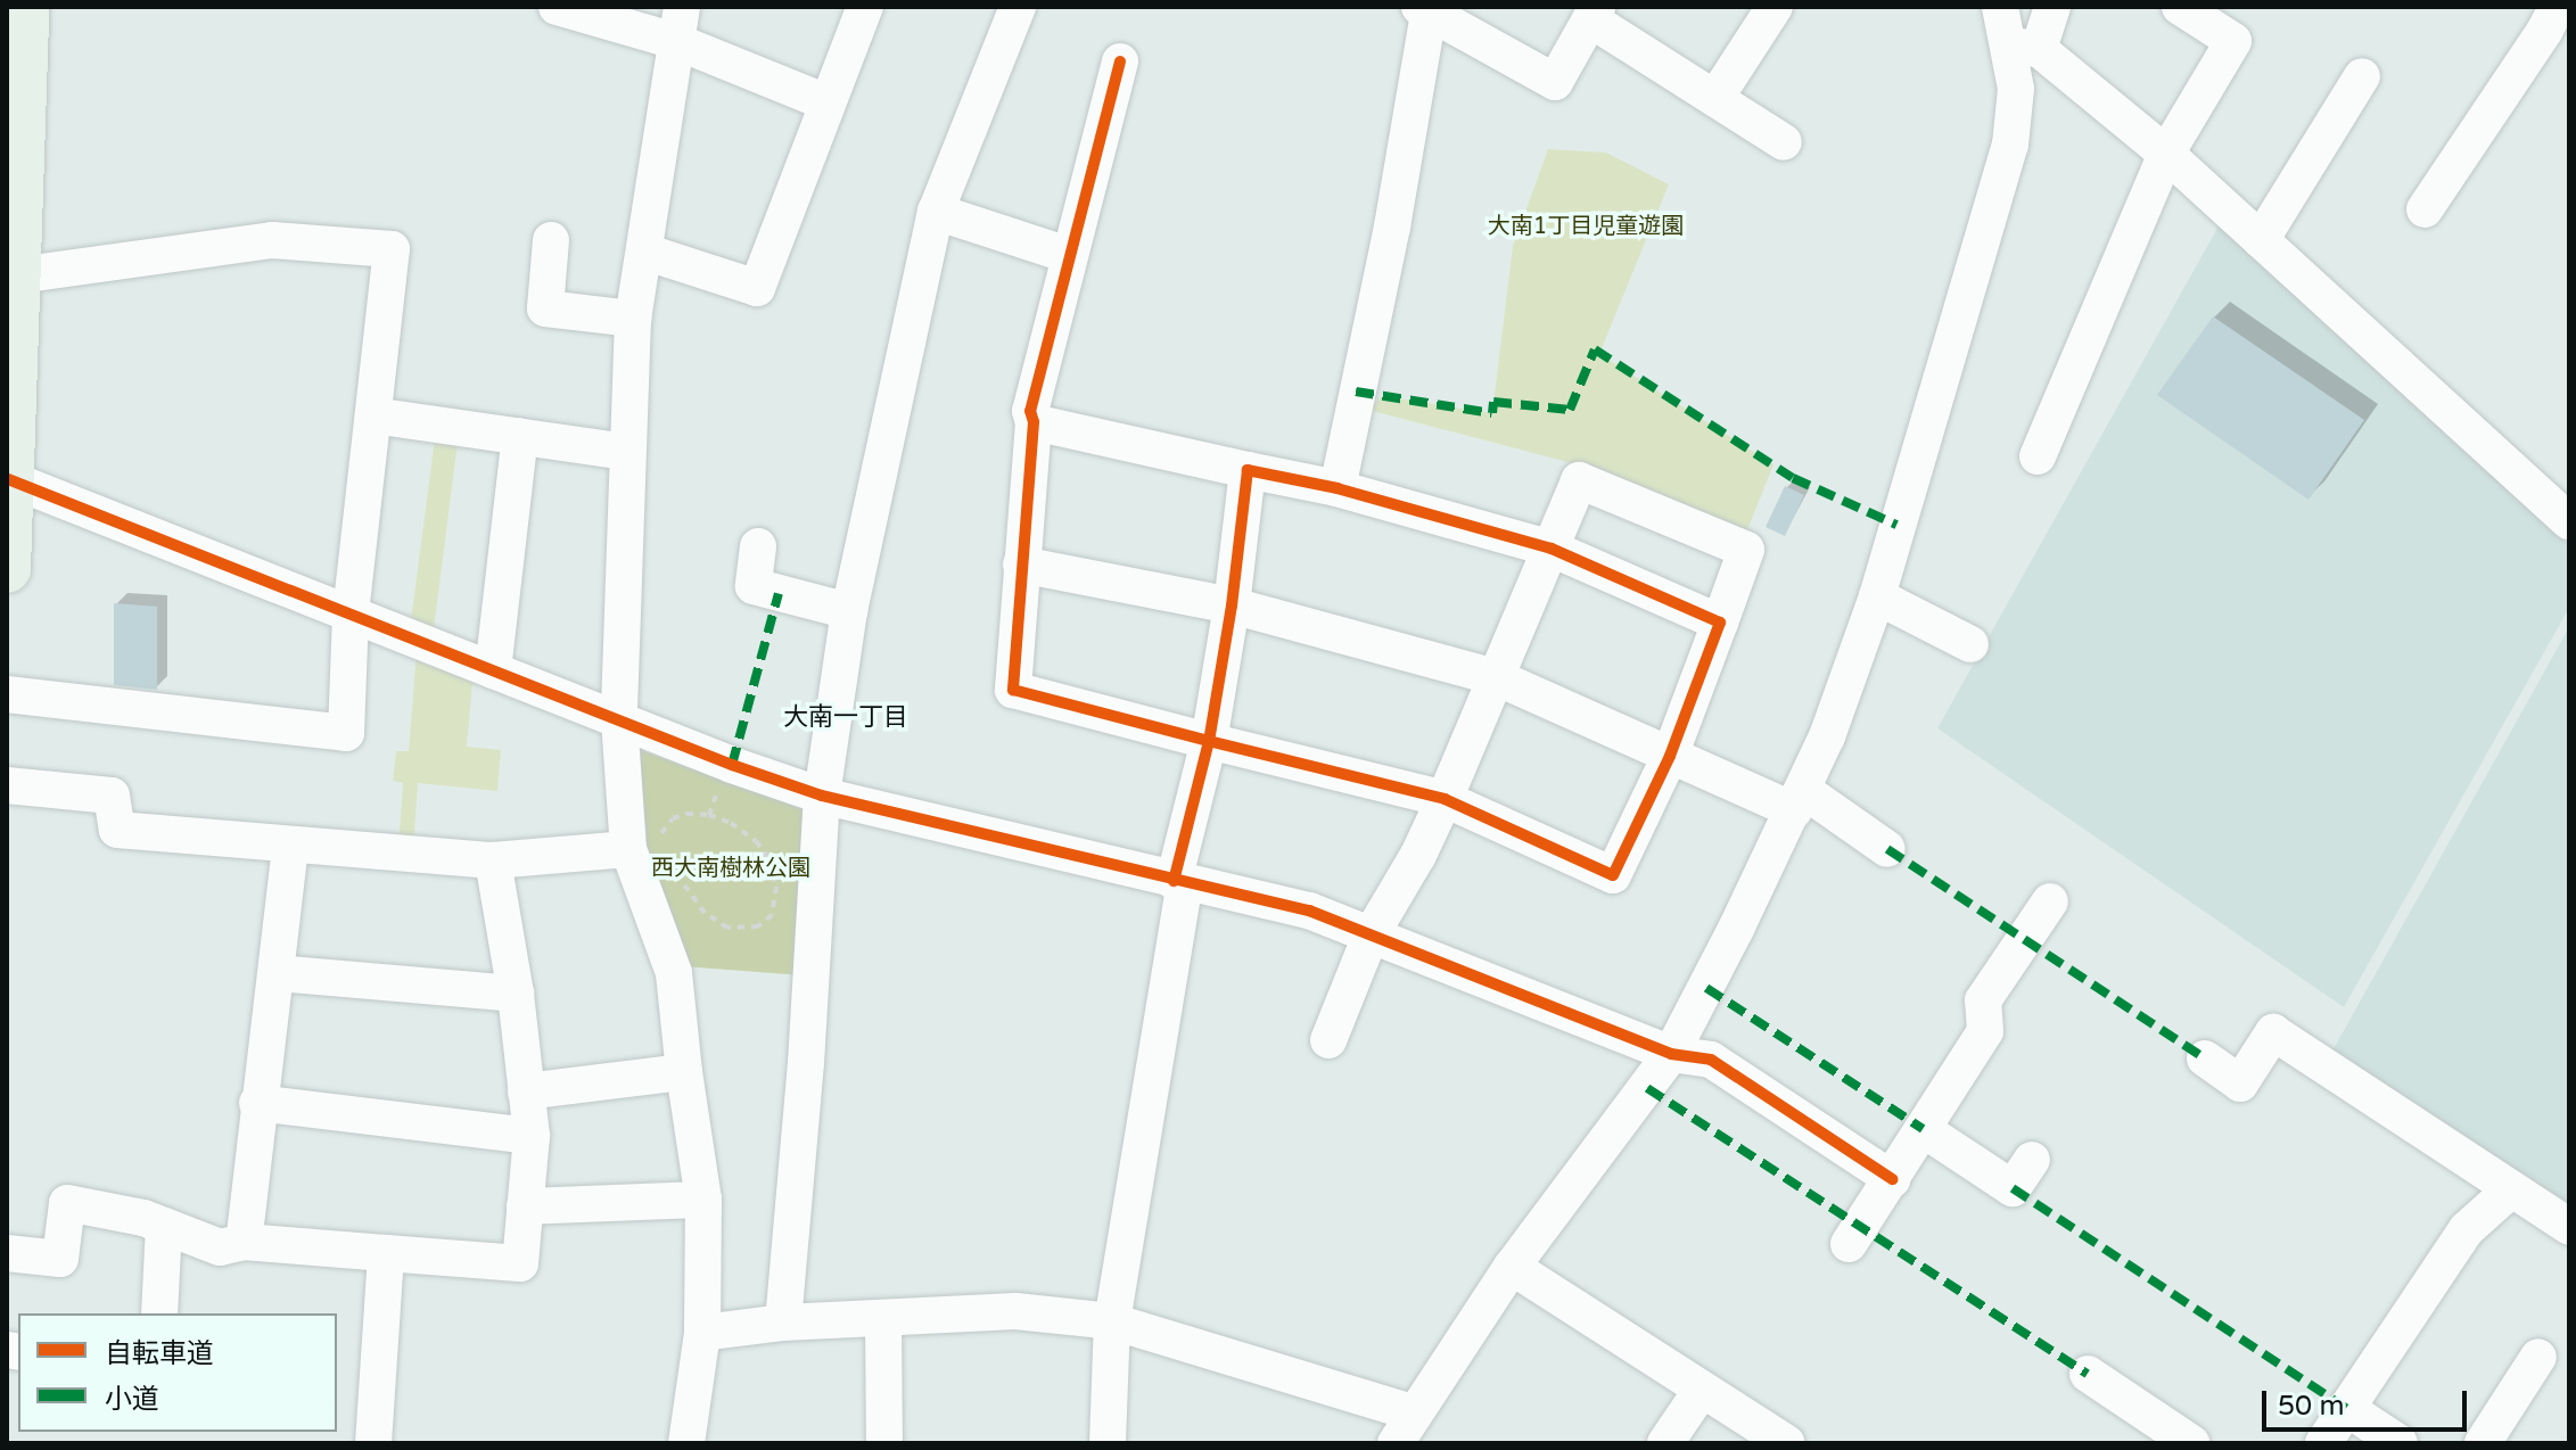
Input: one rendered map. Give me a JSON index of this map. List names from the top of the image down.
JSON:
{
  "districts": ["大南一丁目"],
  "parks": ["大南1丁目児童遊園", "西大南樹林公園"],
  "legend": ["自転車道", "小道"],
  "scale_bar": "50 m"
}
